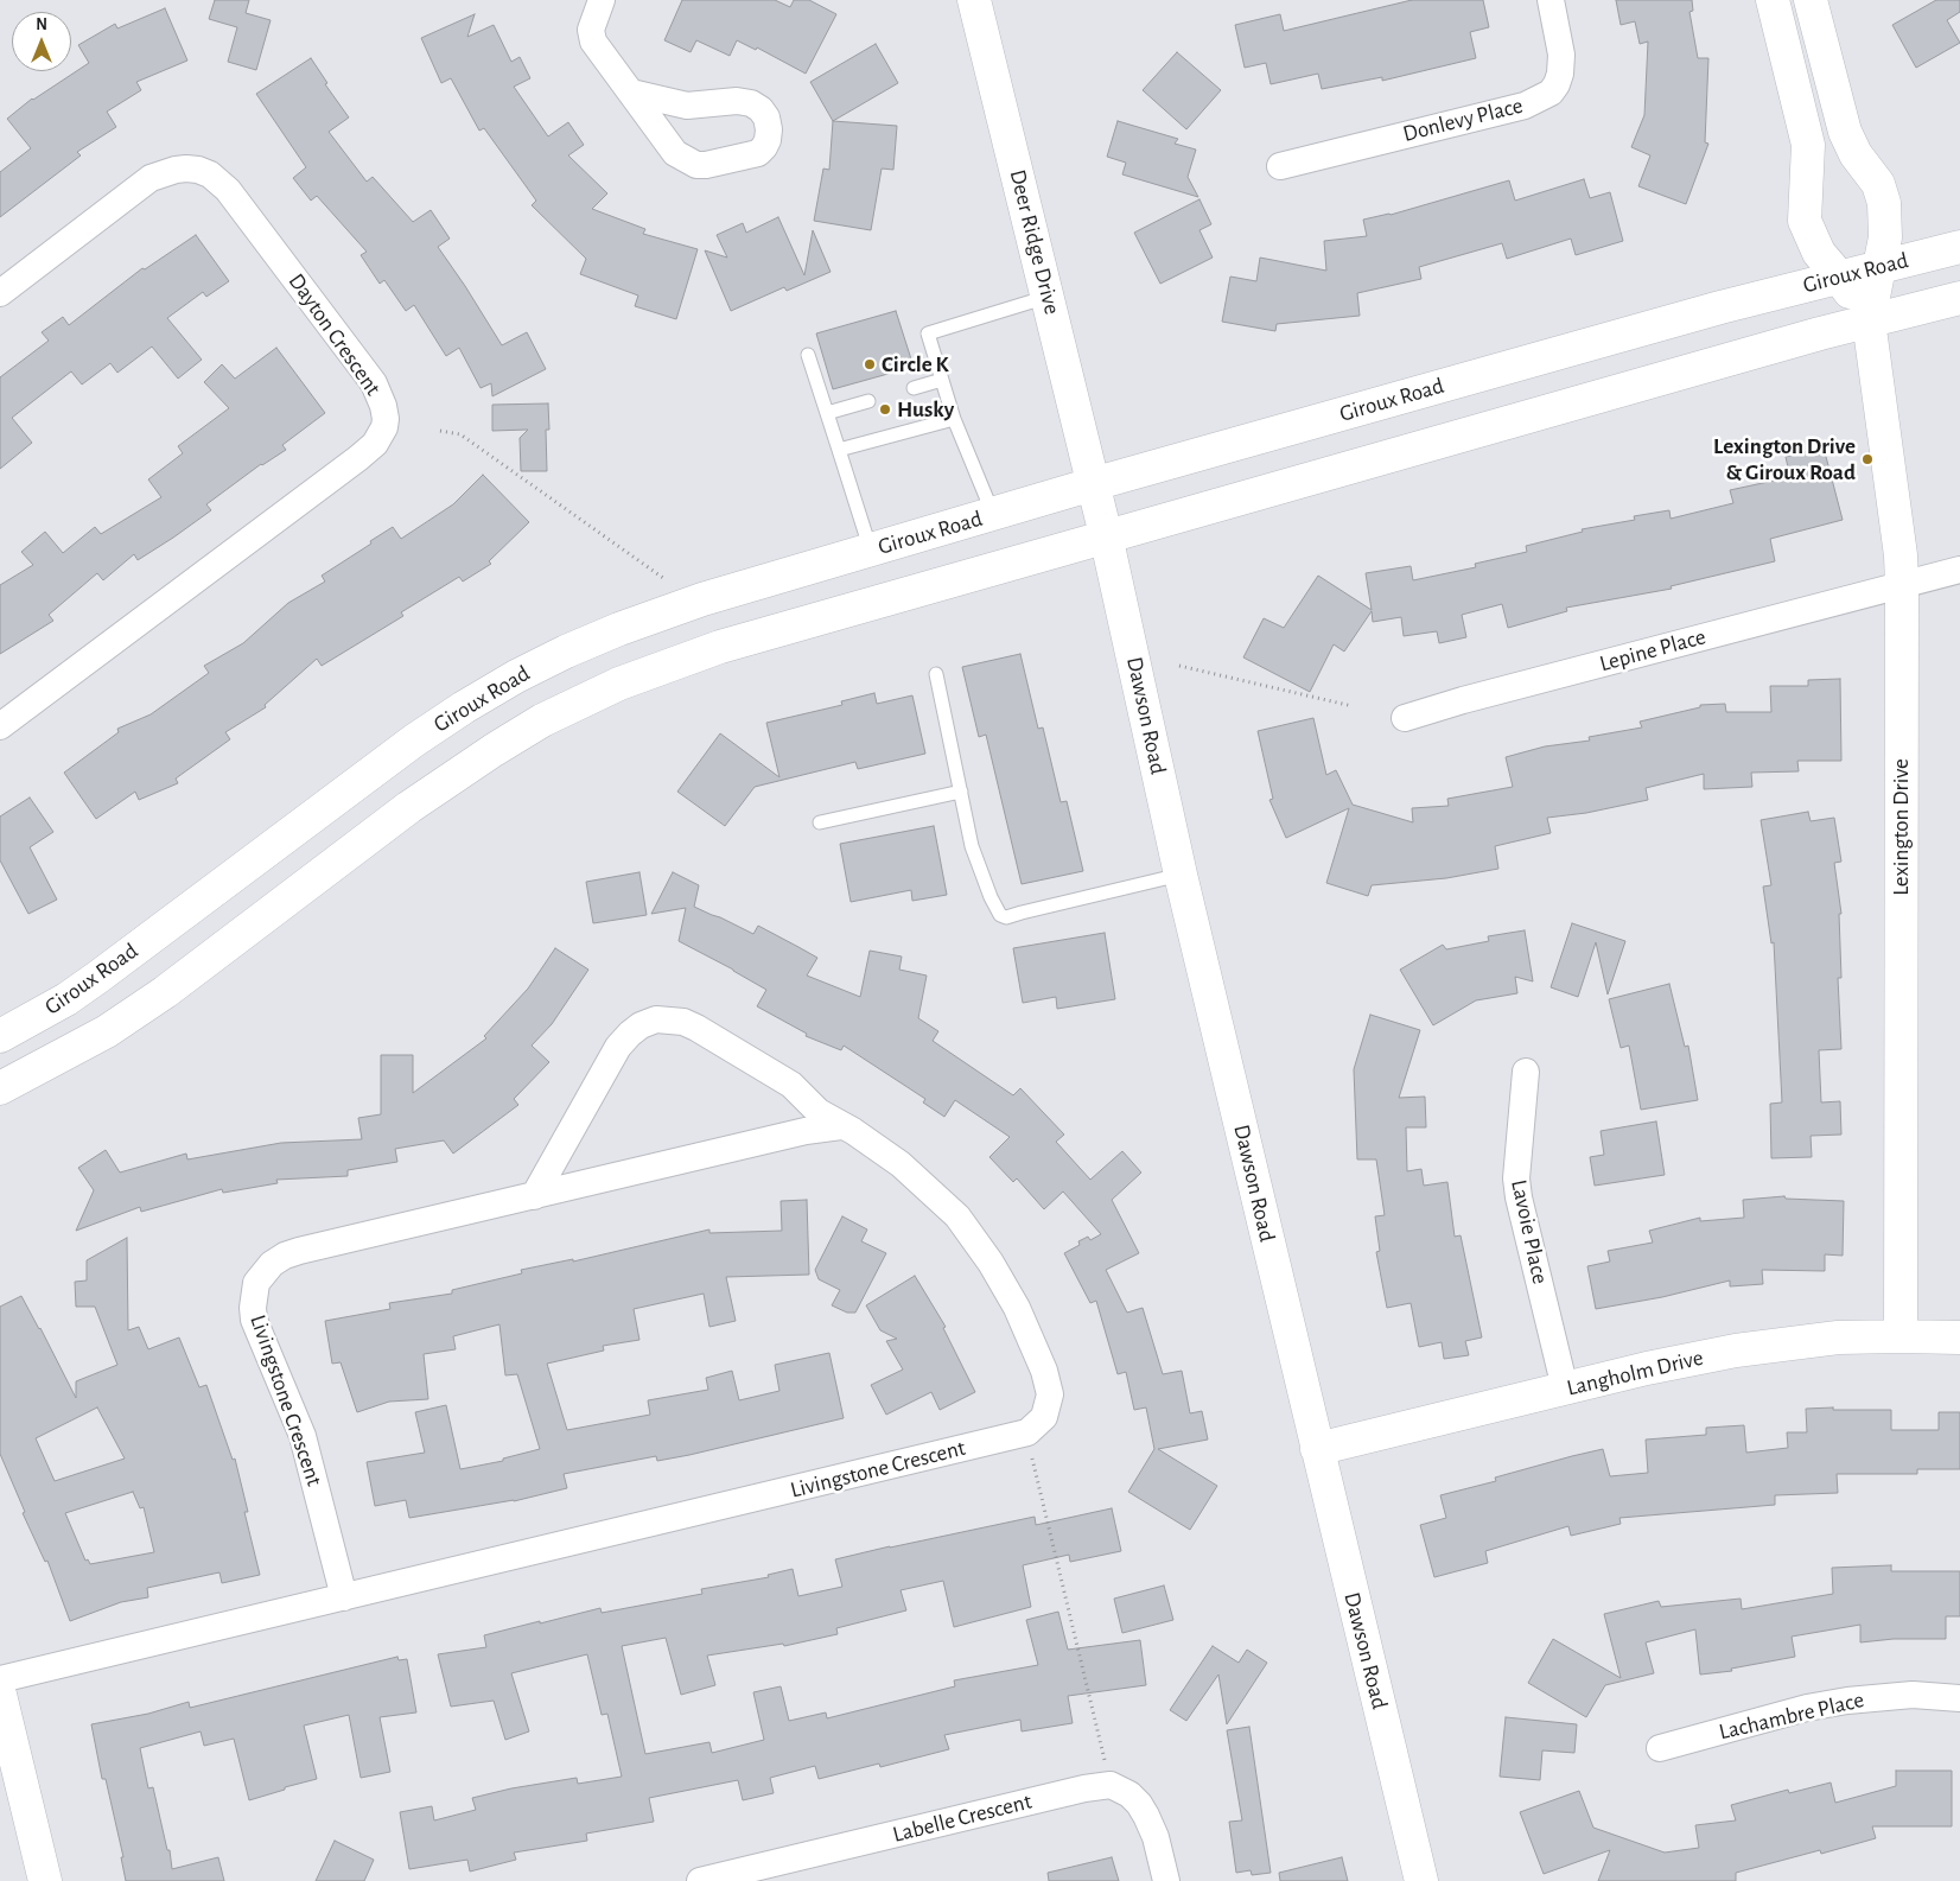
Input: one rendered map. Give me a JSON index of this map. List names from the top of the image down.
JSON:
{
  "streets": {
    "main road": [
      "Deer Ridge Drive",
      "Giroux Road",
      "Dawson Road",
      "Lexington Drive",
      "Langholm Drive"
    ],
    "street": [
      "Donlevy Place",
      "Dayton Crescent",
      "Lepine Place",
      "Lavoie Place",
      "Livingstone Crescent",
      "Lachambre Place",
      "Labelle Crescent"
    ]
  },
  "crossings": [
    ["Deer Ridge Drive", "Giroux Road"],
    ["Deer Ridge Drive", "Dawson Road"],
    ["Giroux Road", "Dawson Road"],
    ["Lepine Place", "Lexington Drive"],
    ["Dawson Road", "Langholm Drive"],
    ["Lexington Drive", "Langholm Drive"],
    ["Lavoie Place", "Langholm Drive"]
  ],
  "places": ["Circle K", "Husky", "Lexington Drive & Giroux Road"],
  "north": "top"
}
